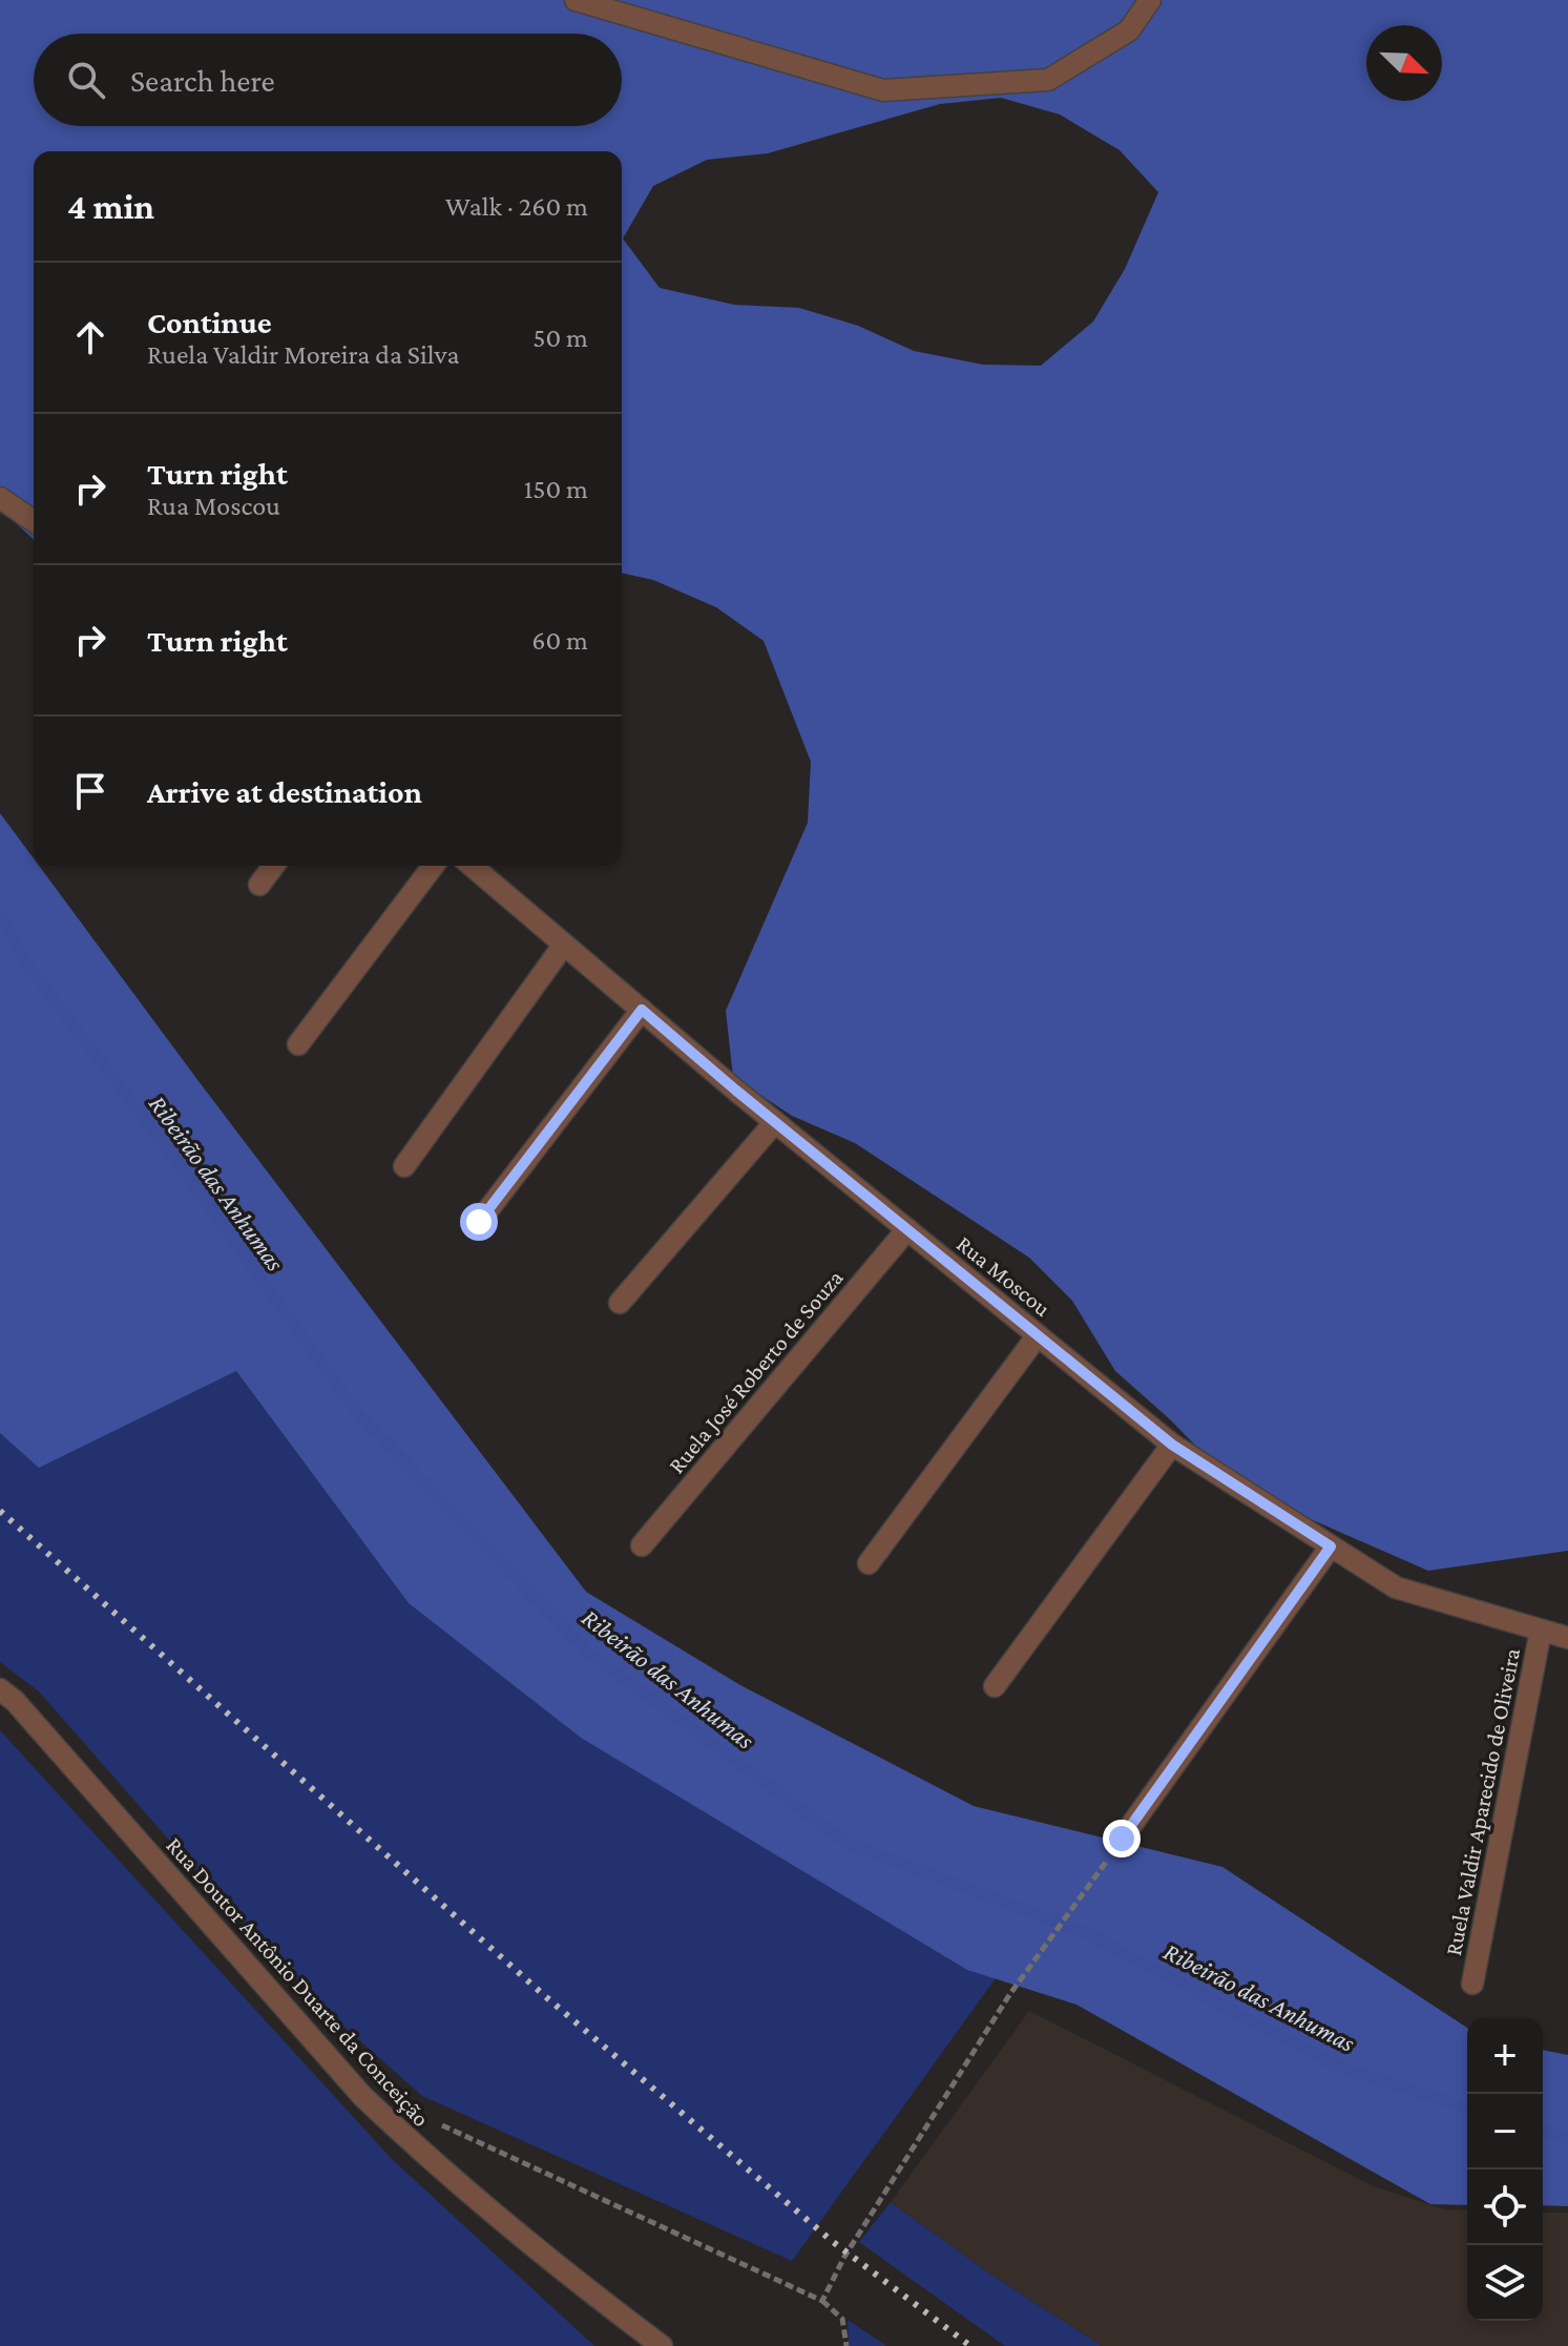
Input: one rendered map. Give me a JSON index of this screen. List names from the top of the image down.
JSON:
{
  "streets": {
    "street": [
      "Rua Moscou",
      "Ruela José Roberto de Souza",
      "Ruela Valdir Aparecido de Oliveira",
      "Rua Doutor Antônio Duarte da Conceição"
    ]
  },
  "crossings": [
    ["Rua Moscou", "Ruela José Roberto de Souza"],
    ["Rua Moscou", "Ruela Valdir Aparecido de Oliveira"]
  ],
  "water": ["Ribeirão das Anhumas"],
  "north": "bottom right",
  "page": {
    "search": "Search here",
    "heading": ["4 min", "Walk · 260 m"],
    "list": [
      ["Continue", "Ruela Valdir Moreira da Silva", "50 m"],
      ["Turn right", "Rua Moscou", "150 m"],
      ["Turn right", "60 m"],
      "Arrive at destination"
    ],
    "map_buttons": ["+", "−"]
  }
}
